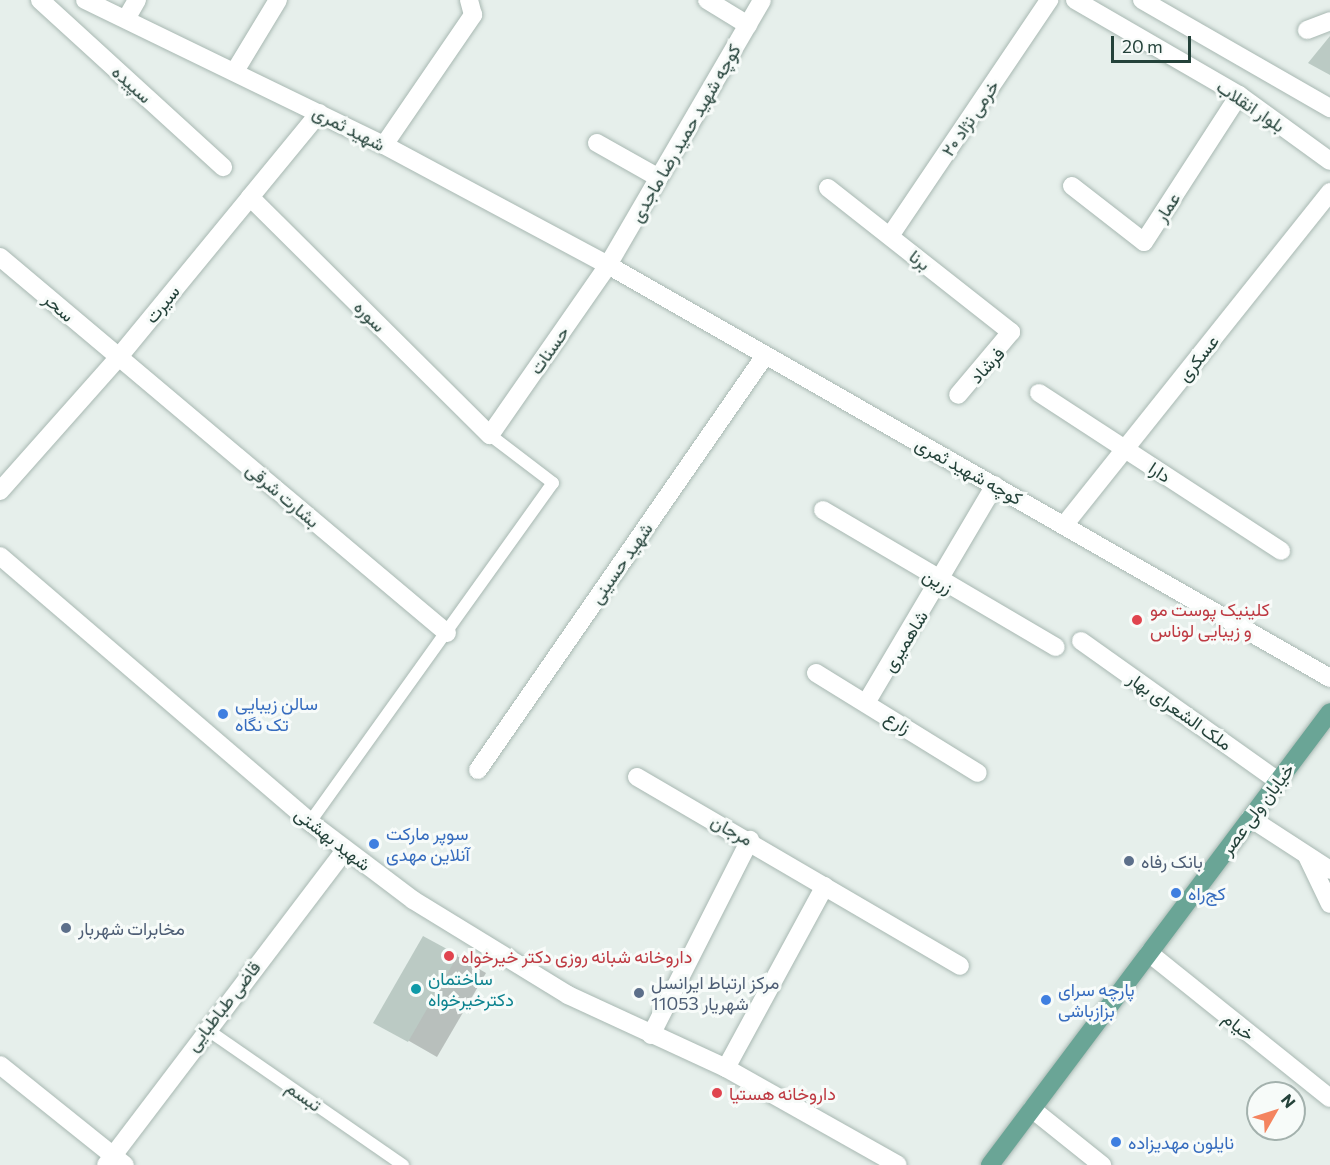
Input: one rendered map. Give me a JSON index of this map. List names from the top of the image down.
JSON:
{
  "streets": {
    "main road": ["خیابان ولی عصر"],
    "street": [
      "سپیده",
      "بلوار انقلاب",
      "خرمی نژاد ۲۰",
      "شهید ثمری",
      "کوچه شهید حمید رضا ماجدی",
      "عمار",
      "برنا",
      "سیرت",
      "سحر",
      "سوره",
      "حسنات",
      "عسکری",
      "فرشاد",
      "کوچه شهید ثمری",
      "دارا",
      "بشارت شرقی",
      "شهید حسینی",
      "زرین",
      "شاهمیری",
      "ملک الشعرای بهار",
      "زارع",
      "مرجان",
      "شهید بهشتی",
      "قاضی طباطبایی",
      "خیام"
    ],
    "lane": ["تبسم"]
  },
  "crossings": [
    ["بلوار انقلاب", "عمار"],
    ["خرمی نژاد ۲۰", "برنا"],
    ["شهید ثمری", "کوچه شهید حمید رضا ماجدی"],
    ["شهید ثمری", "سیرت"],
    ["شهید ثمری", "حسنات"],
    ["شهید ثمری", "کوچه شهید ثمری"],
    ["کوچه شهید حمید رضا ماجدی", "حسنات"],
    ["کوچه شهید حمید رضا ماجدی", "کوچه شهید ثمری"],
    ["برنا", "فرشاد"],
    ["سیرت", "سحر"],
    ["سیرت", "سوره"],
    ["سیرت", "بشارت شرقی"],
    ["سحر", "بشارت شرقی"],
    ["سوره", "حسنات"],
    ["حسنات", "کوچه شهید ثمری"],
    ["عسکری", "کوچه شهید ثمری"],
    ["عسکری", "دارا"],
    ["کوچه شهید ثمری", "شهید حسینی"],
    ["کوچه شهید ثمری", "شاهمیری"],
    ["زرین", "شاهمیری"],
    ["شاهمیری", "زارع"],
    ["ملک الشعرای بهار", "خیابان ولی عصر"],
    ["خیابان ولی عصر", "خیام"],
    ["شهید بهشتی", "قاضی طباطبایی"],
    ["قاضی طباطبایی", "تبسم"]
  ],
  "places": [
    "کلینیک پوست مو و زیبایی لوناس",
    "سالن زیبایی تک نگاه",
    "سوپر مارکت آنلاین مهدی",
    "بانک رفاه",
    "کج‌راه",
    "مخابرات شهربار",
    "داروخانه شبانه روزی دکتر خیرخواه",
    "ساختمان دکترخیرخواه",
    "مرکز ارتباط ایرانسل 11053 شهریار",
    "پارچه سرای بزازباشی",
    "داروخانه هستیا",
    "نایلون مهدیزاده"
  ],
  "scale_bar": "20 m",
  "north": "top right"
}
